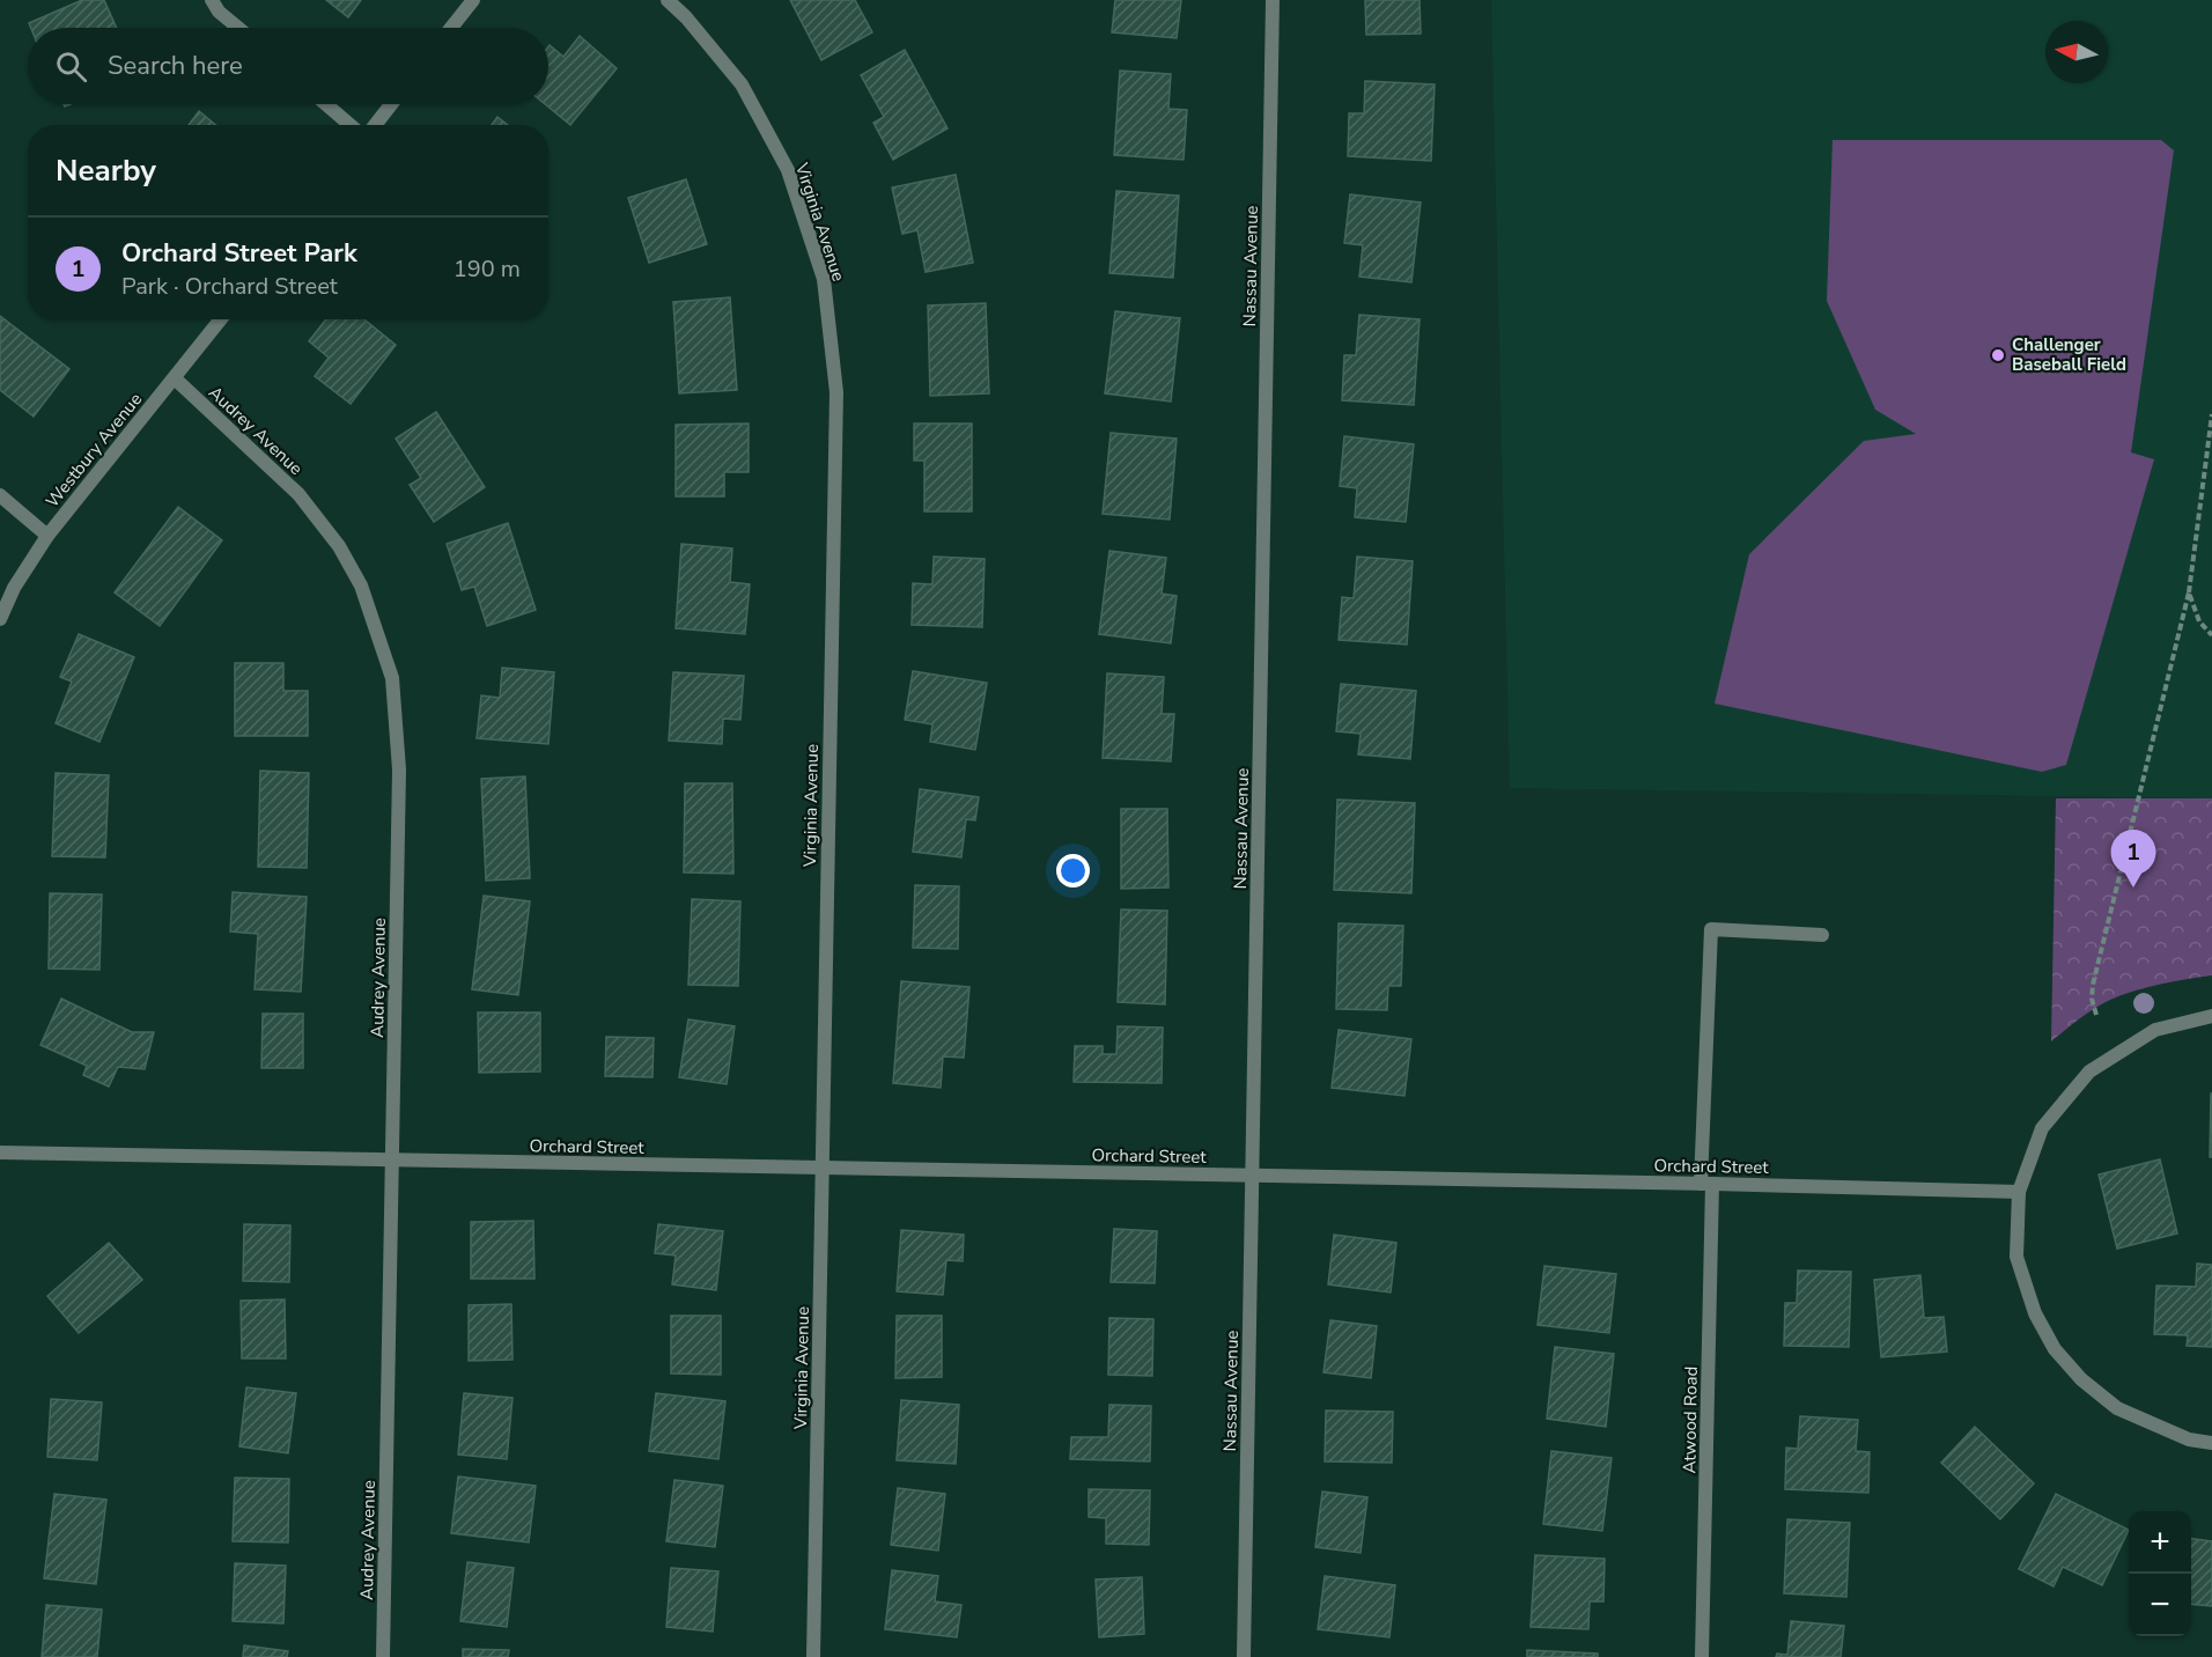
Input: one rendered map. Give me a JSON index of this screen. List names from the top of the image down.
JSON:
{
  "streets": {
    "street": [
      "Virginia Avenue",
      "Nassau Avenue",
      "Audrey Avenue",
      "Westbury Avenue",
      "Orchard Street",
      "Atwood Road"
    ]
  },
  "crossings": [
    ["Virginia Avenue", "Orchard Street"],
    ["Nassau Avenue", "Orchard Street"],
    ["Audrey Avenue", "Westbury Avenue"],
    ["Audrey Avenue", "Orchard Street"],
    ["Orchard Street", "Atwood Road"]
  ],
  "places": ["Challenger Baseball Field"],
  "north": "left",
  "page": {
    "search": "Search here",
    "heading": "Nearby",
    "list": [
      {
        "mark": "1",
        "name": "Orchard Street Park",
        "note": "Park · Orchard Street",
        "value": "190 m"
      }
    ],
    "pins": "1",
    "map_buttons": ["+", "−"]
  }
}
